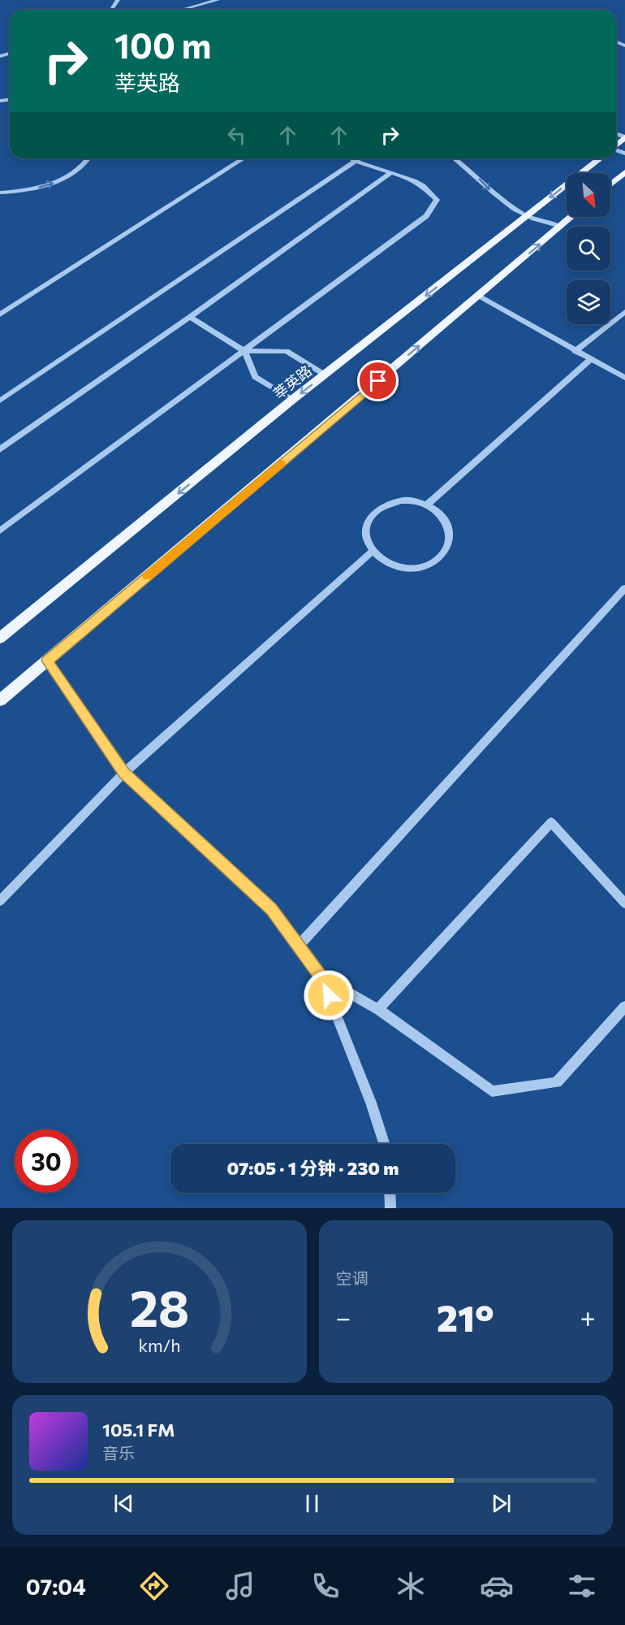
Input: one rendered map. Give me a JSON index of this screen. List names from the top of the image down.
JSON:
{
  "streets": {
    "main road": ["莘英路"]
  },
  "north": "bottom right",
  "page": {
    "turn": ["100 m", "莘英路"],
    "limit": "30",
    "trip": "07:05 · 1 分钟 · 230 m",
    "tile": "空调",
    "heat": ["−", "21°", "+"],
    "song": ["105.1 FM", "音乐"],
    "tabs": "07:04",
    "gauge": ["28", "km/h"]
  }
}
